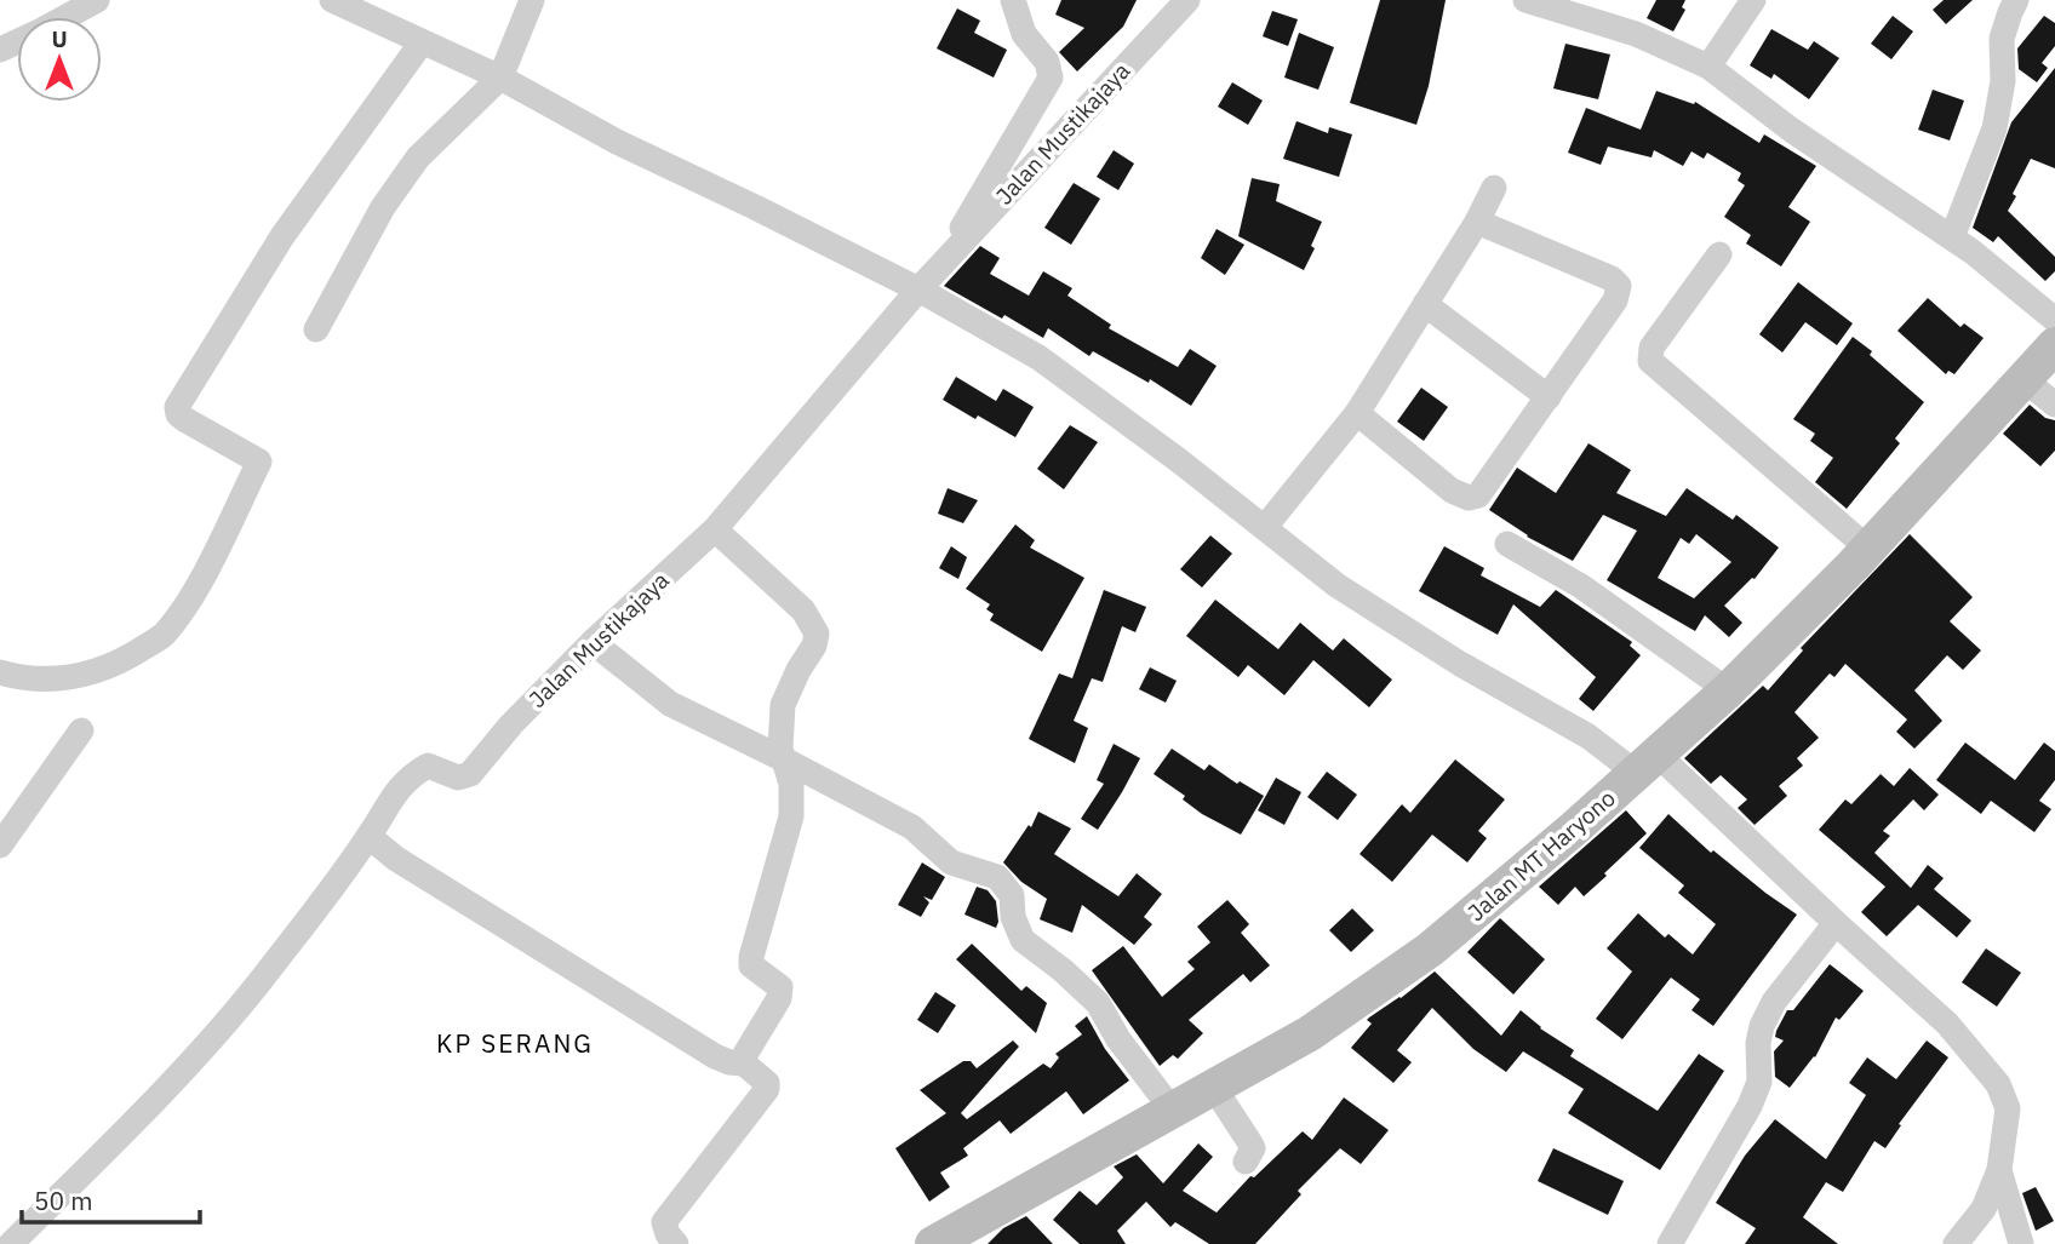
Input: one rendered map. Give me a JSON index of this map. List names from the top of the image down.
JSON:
{
  "streets": {
    "main road": ["Jalan MT Haryono"],
    "street": ["Jalan Mustikajaya"]
  },
  "districts": ["KP SERANG"],
  "scale_bar": "50 m",
  "north": "top"
}
